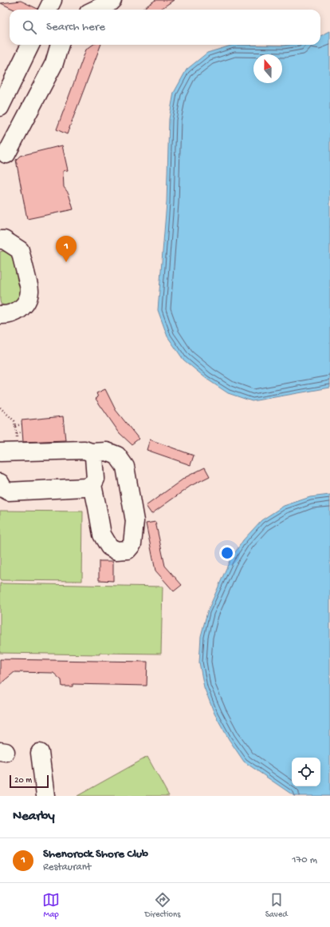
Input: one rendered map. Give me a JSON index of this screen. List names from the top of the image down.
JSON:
{
  "scale_bar": "20 m",
  "north": "top",
  "page": {
    "search": "Search here",
    "pins": "1",
    "scale": "20 m",
    "heading": "Nearby",
    "list": [
      {
        "mark": "1",
        "name": "Shenorock Shore Club",
        "note": "Restaurant",
        "value": "170 m"
      }
    ],
    "nav": ["Map", "Directions", "Saved"]
  }
}
